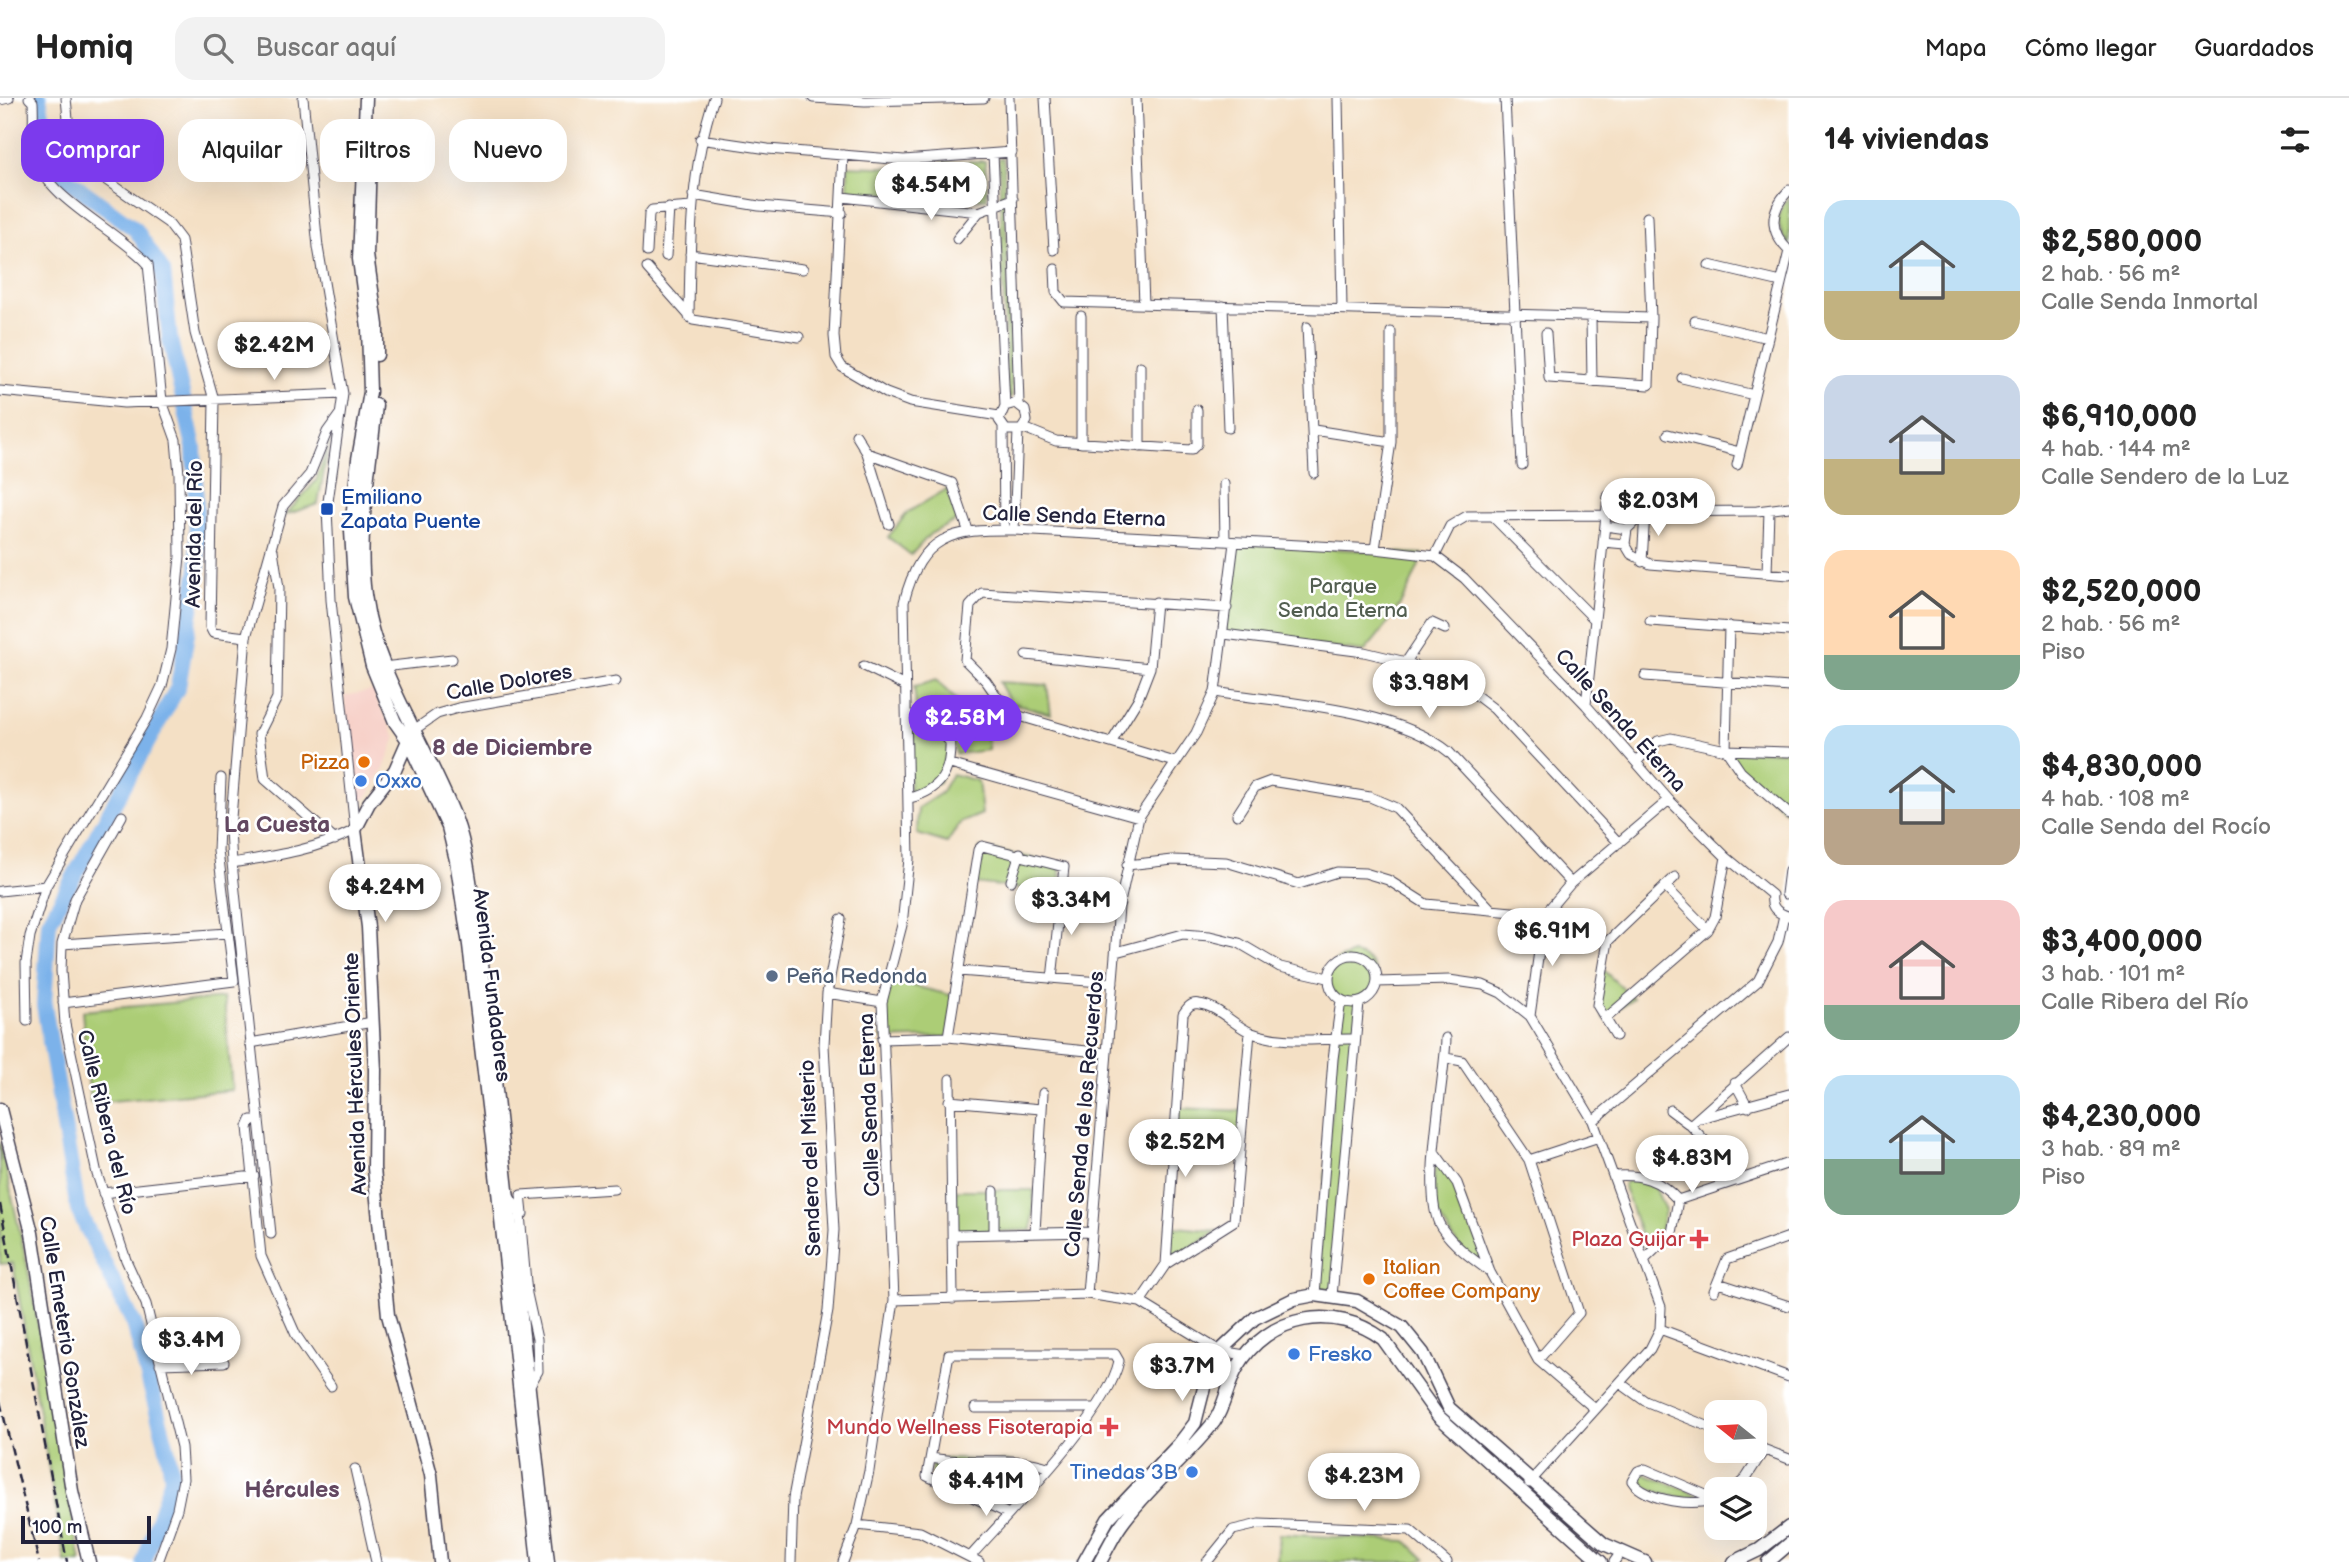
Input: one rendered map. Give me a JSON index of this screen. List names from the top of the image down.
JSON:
{
  "streets": {
    "street": [
      "Calle Senda Eterna",
      "Avenida del Río",
      "Calle Dolores",
      "Avenida Fundadores",
      "Avenida Hércules Oriente",
      "Calle Senda de los Recuerdos",
      "Calle Ribera del Río",
      "Sendero del Misterio",
      "Calle Emeterio González"
    ]
  },
  "crossings": [
    ["Calle Senda Eterna", "Calle Senda de los Recuerdos"],
    ["Calle Dolores", "Avenida Fundadores"]
  ],
  "districts": ["8 de Diciembre", "La Cuesta", "Hércules"],
  "parks": ["Parque Senda Eterna"],
  "places": {
    "transit": ["Emiliano Zapata Puente"],
    "other": [
      "Pizza",
      "Oxxo",
      "Peña Redonda",
      "Italian Coffee Company",
      "Fresko",
      "Tinedas 3B"
    ],
    "health": ["Plaza Guijar", "Mundo Wellness Fisoterapia"]
  },
  "scale_bar": "100 m",
  "north": "left",
  "page": {
    "header": "Homiq",
    "search": "Buscar aquí",
    "nav": ["Mapa", "Cómo llegar", "Guardados"],
    "heading": "14 viviendas",
    "chip": [
      "Comprar",
      "Alquilar",
      "Filtros",
      "Nuevo"
    ],
    "price": [
      "$4.54M",
      "$2.42M",
      "$2.03M",
      "$3.98M",
      "$2.58M",
      "$4.24M",
      "$3.34M",
      "$6.91M",
      "$2.52M",
      "$4.83M",
      "$3.4M",
      "$3.7M",
      "$4.23M",
      "$4.41M"
    ],
    "list": [
      {
        "name": "$2,580,000",
        "note": "2 hab. · 56 m² · Calle Senda Inmortal"
      },
      {
        "name": "$6,910,000",
        "note": "4 hab. · 144 m² · Calle Sendero de la Luz"
      },
      {
        "name": "$2,520,000",
        "note": "2 hab. · 56 m² · Piso"
      },
      {
        "name": "$4,830,000",
        "note": "4 hab. · 108 m² · Calle Senda del Rocío"
      },
      {
        "name": "$3,400,000",
        "note": "3 hab. · 101 m² · Calle Ribera del Río"
      },
      {
        "name": "$4,230,000",
        "note": "3 hab. · 89 m² · Piso"
      }
    ],
    "scale": "100 m"
  }
}
